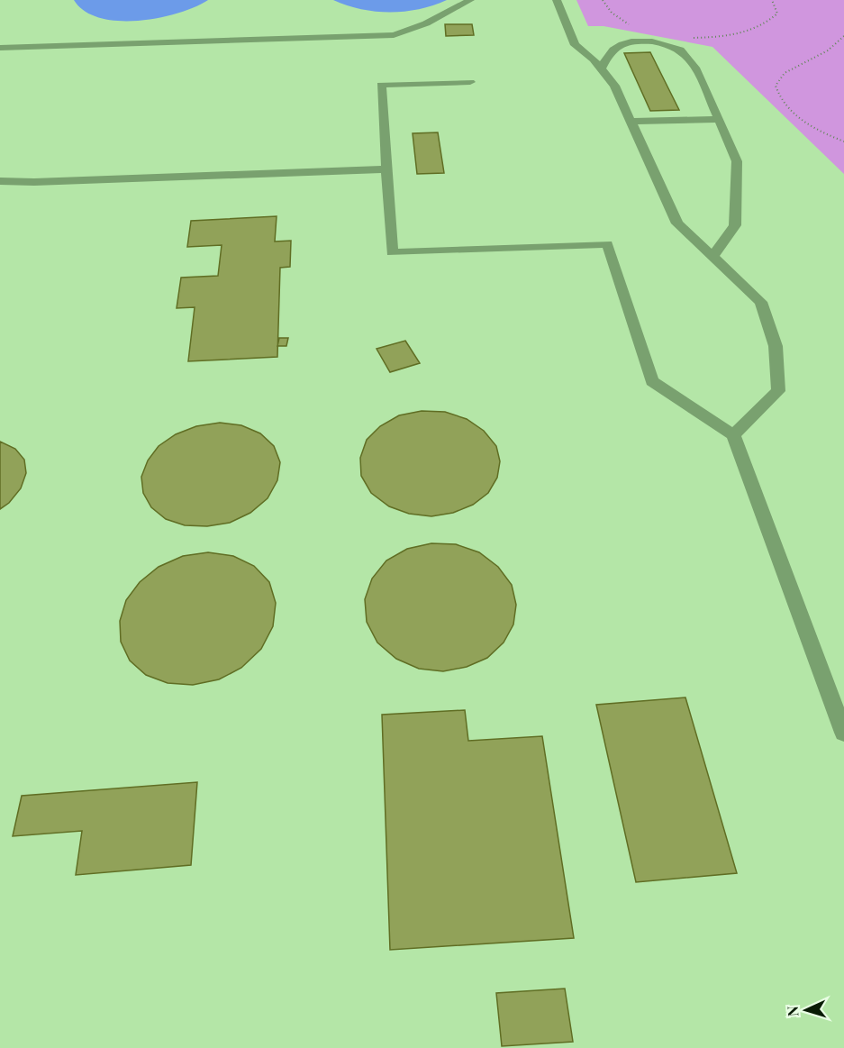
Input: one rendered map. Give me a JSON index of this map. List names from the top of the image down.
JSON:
{
  "north": "left"
}
